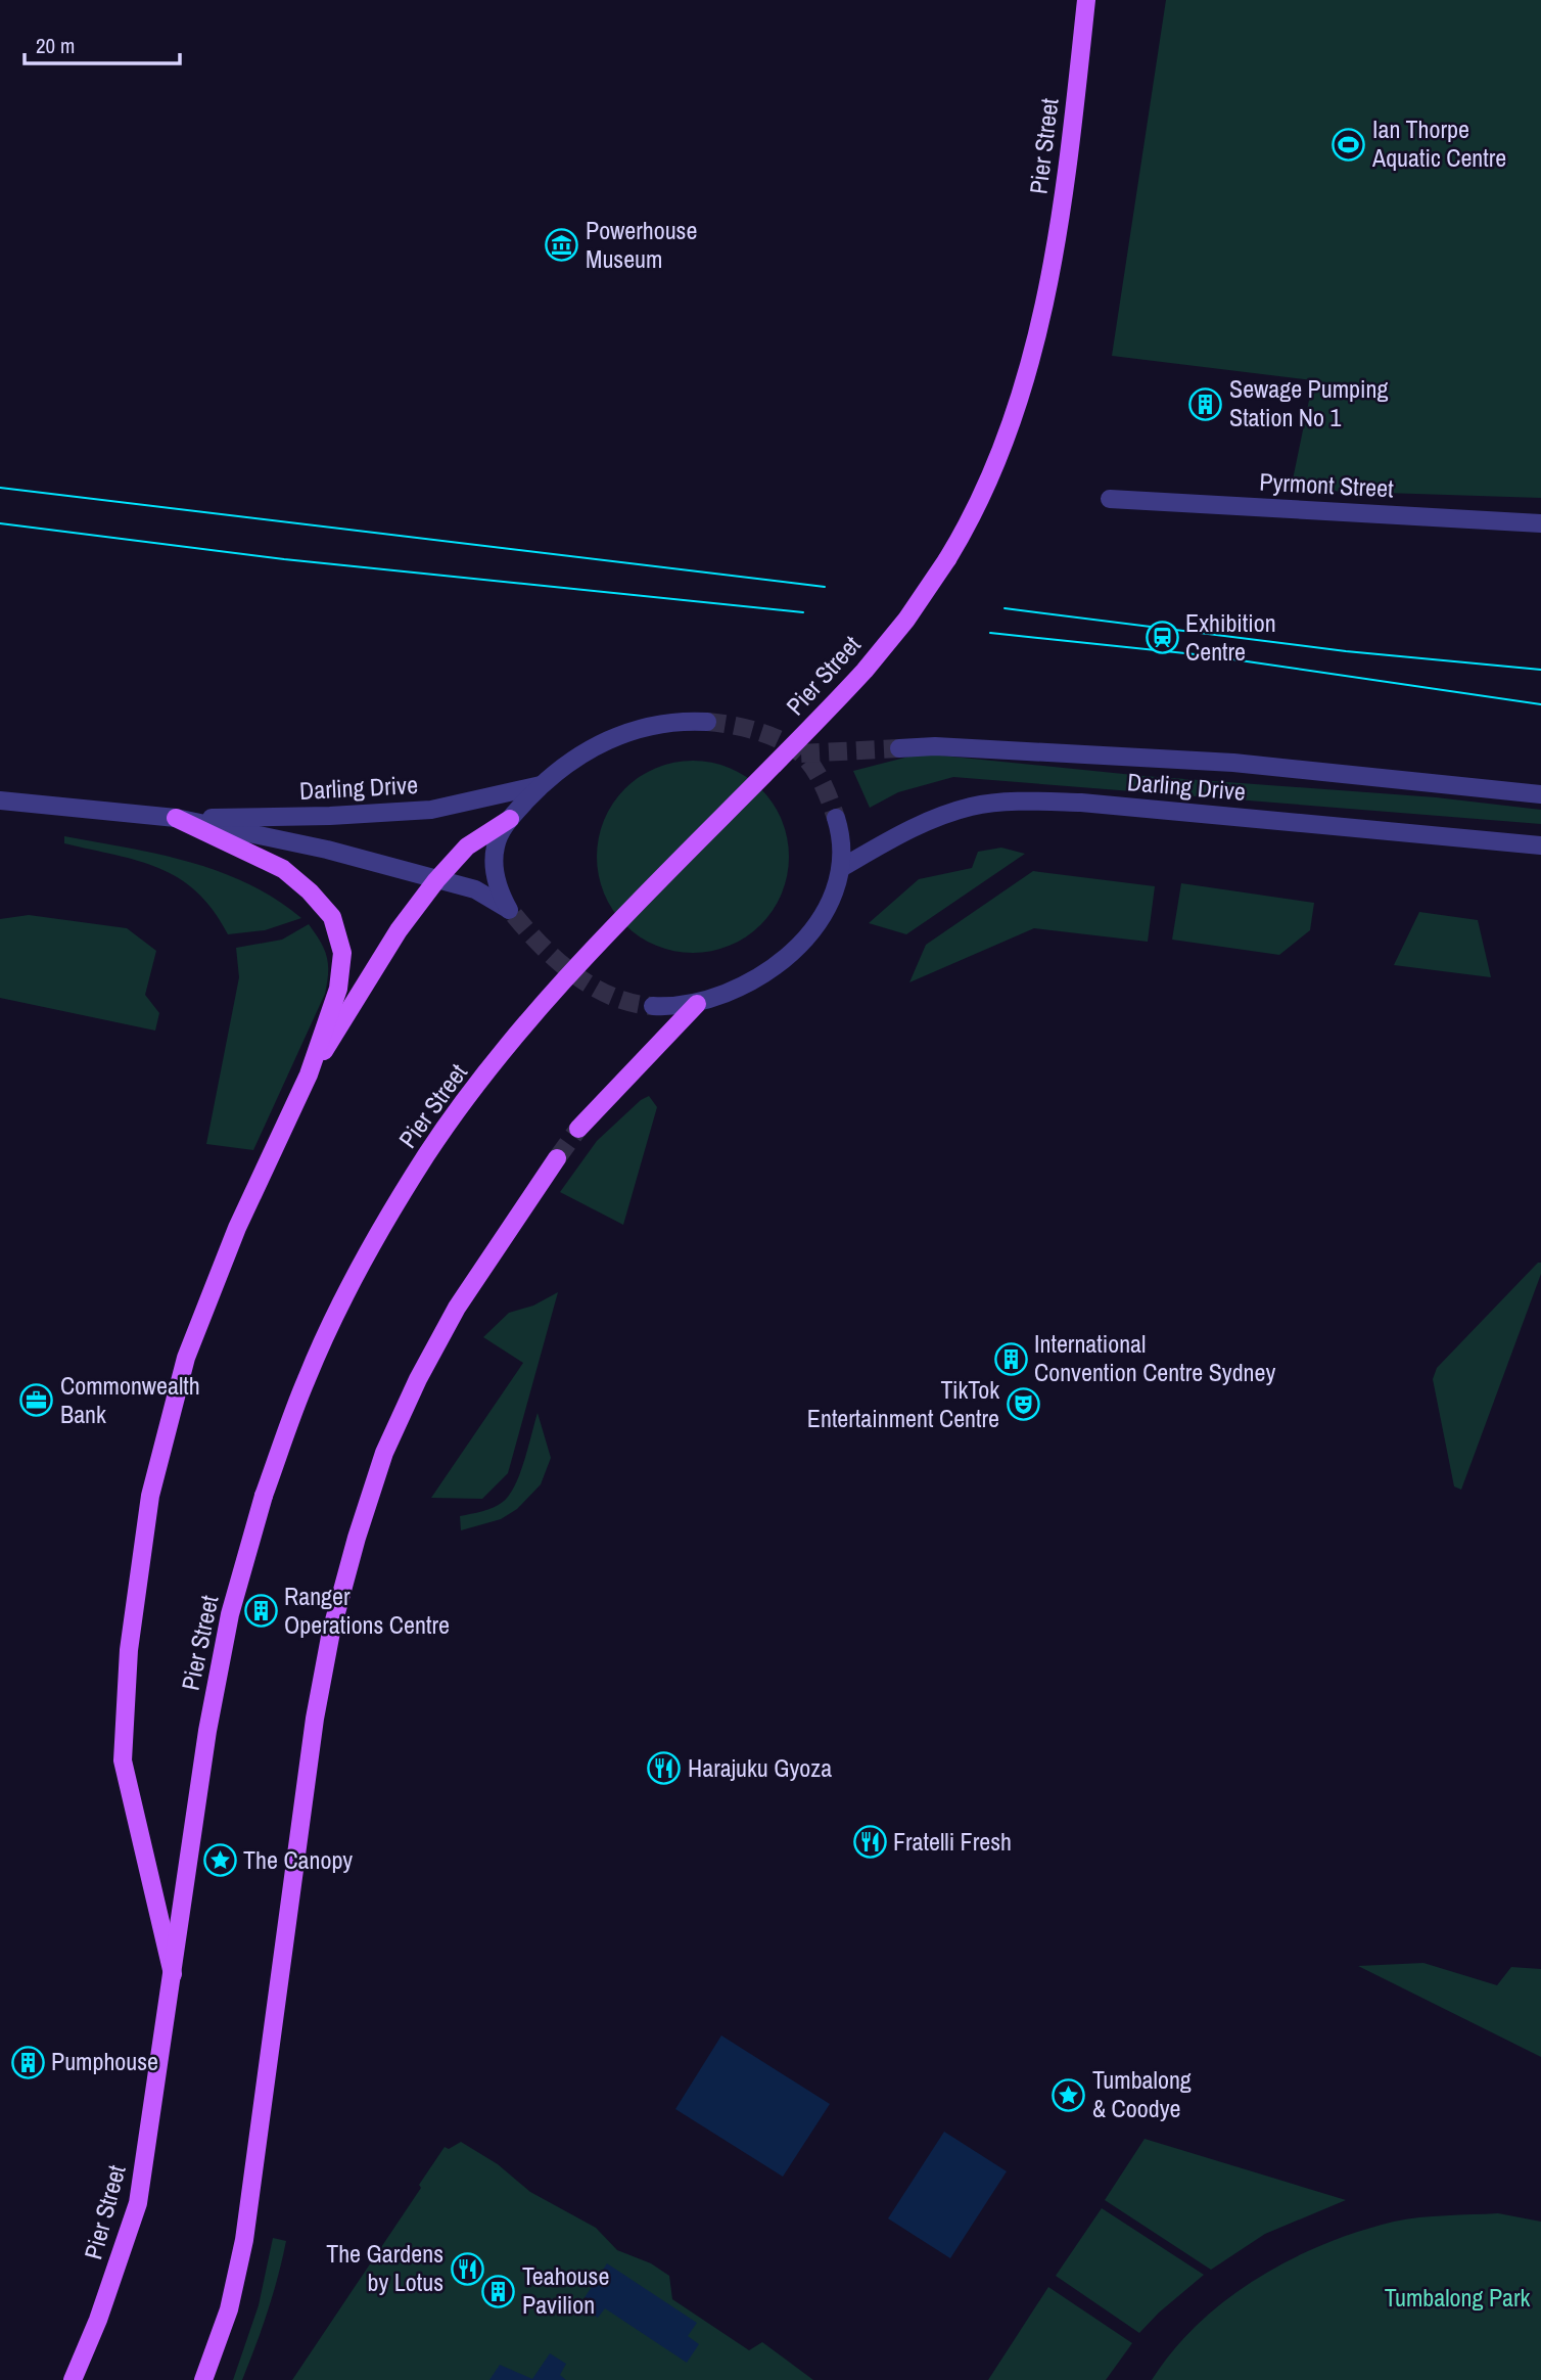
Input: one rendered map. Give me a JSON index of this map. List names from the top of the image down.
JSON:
{
  "streets": {
    "main road": ["Pier Street"],
    "street": ["Pyrmont Street", "Darling Drive"]
  },
  "parks": ["Tumbalong Park"],
  "places": {
    "sports": ["Ian Thorpe Aquatic Centre"],
    "museum": ["Powerhouse Museum"],
    "building": [
      "Sewage Pumping Station No 1",
      "International Convention Centre Sydney",
      "Ranger Operations Centre",
      "Pumphouse",
      "Teahouse Pavilion"
    ],
    "station": ["Exhibition Centre"],
    "office": ["Commonwealth Bank"],
    "theatre": ["TikTok Entertainment Centre"],
    "restaurant": ["Harajuku Gyoza", "Fratelli Fresh", "The Gardens by Lotus"],
    "place": ["The Canopy", "Tumbalong & Coodye"]
  },
  "scale_bar": "20 m"
}
